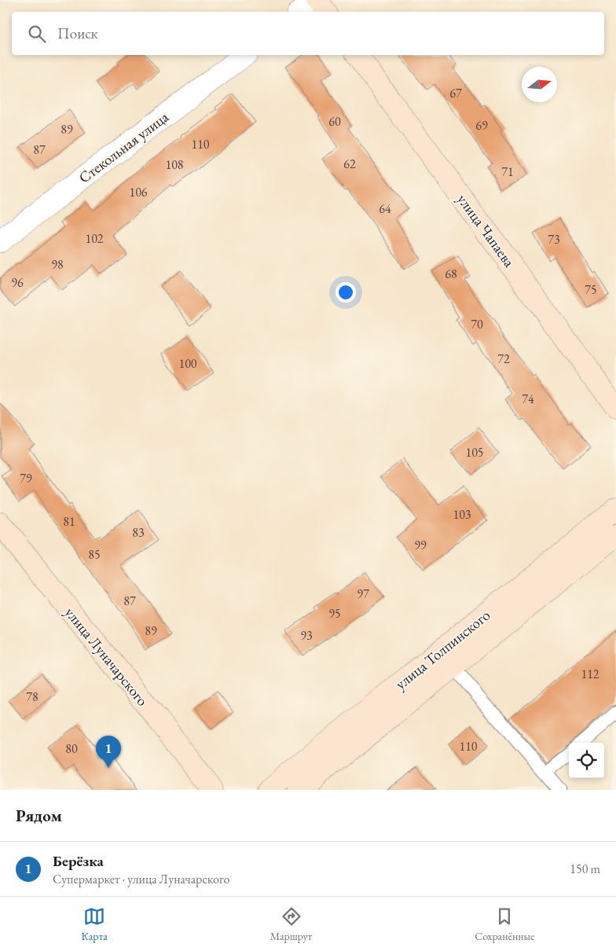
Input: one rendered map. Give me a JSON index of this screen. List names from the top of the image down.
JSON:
{
  "streets": {
    "main road": ["улица Чапаева", "улица Толпинского", "улица Луначарского"],
    "street": ["Стекольная улица"]
  },
  "house_numbers": [
    "67",
    "60",
    "69",
    "89",
    "110",
    "87",
    "62",
    "108",
    "71",
    "106",
    "64",
    "102",
    "73",
    "98",
    "68",
    "96",
    "75",
    "70",
    "72",
    "100",
    "74",
    "105",
    "79",
    "103",
    "81",
    "83",
    "99",
    "85",
    "97",
    "87",
    "95",
    "89",
    "93",
    "112",
    "78",
    "110",
    "80"
  ],
  "north": "right",
  "page": {
    "search": "Поиск",
    "pins": "1",
    "heading": "Рядом",
    "list": [
      {
        "mark": "1",
        "name": "Берёзка",
        "note": "Супермаркет · улица Луначарского",
        "value": "150 m"
      }
    ],
    "nav": ["Карта", "Маршрут", "Сохранённые"]
  }
}
